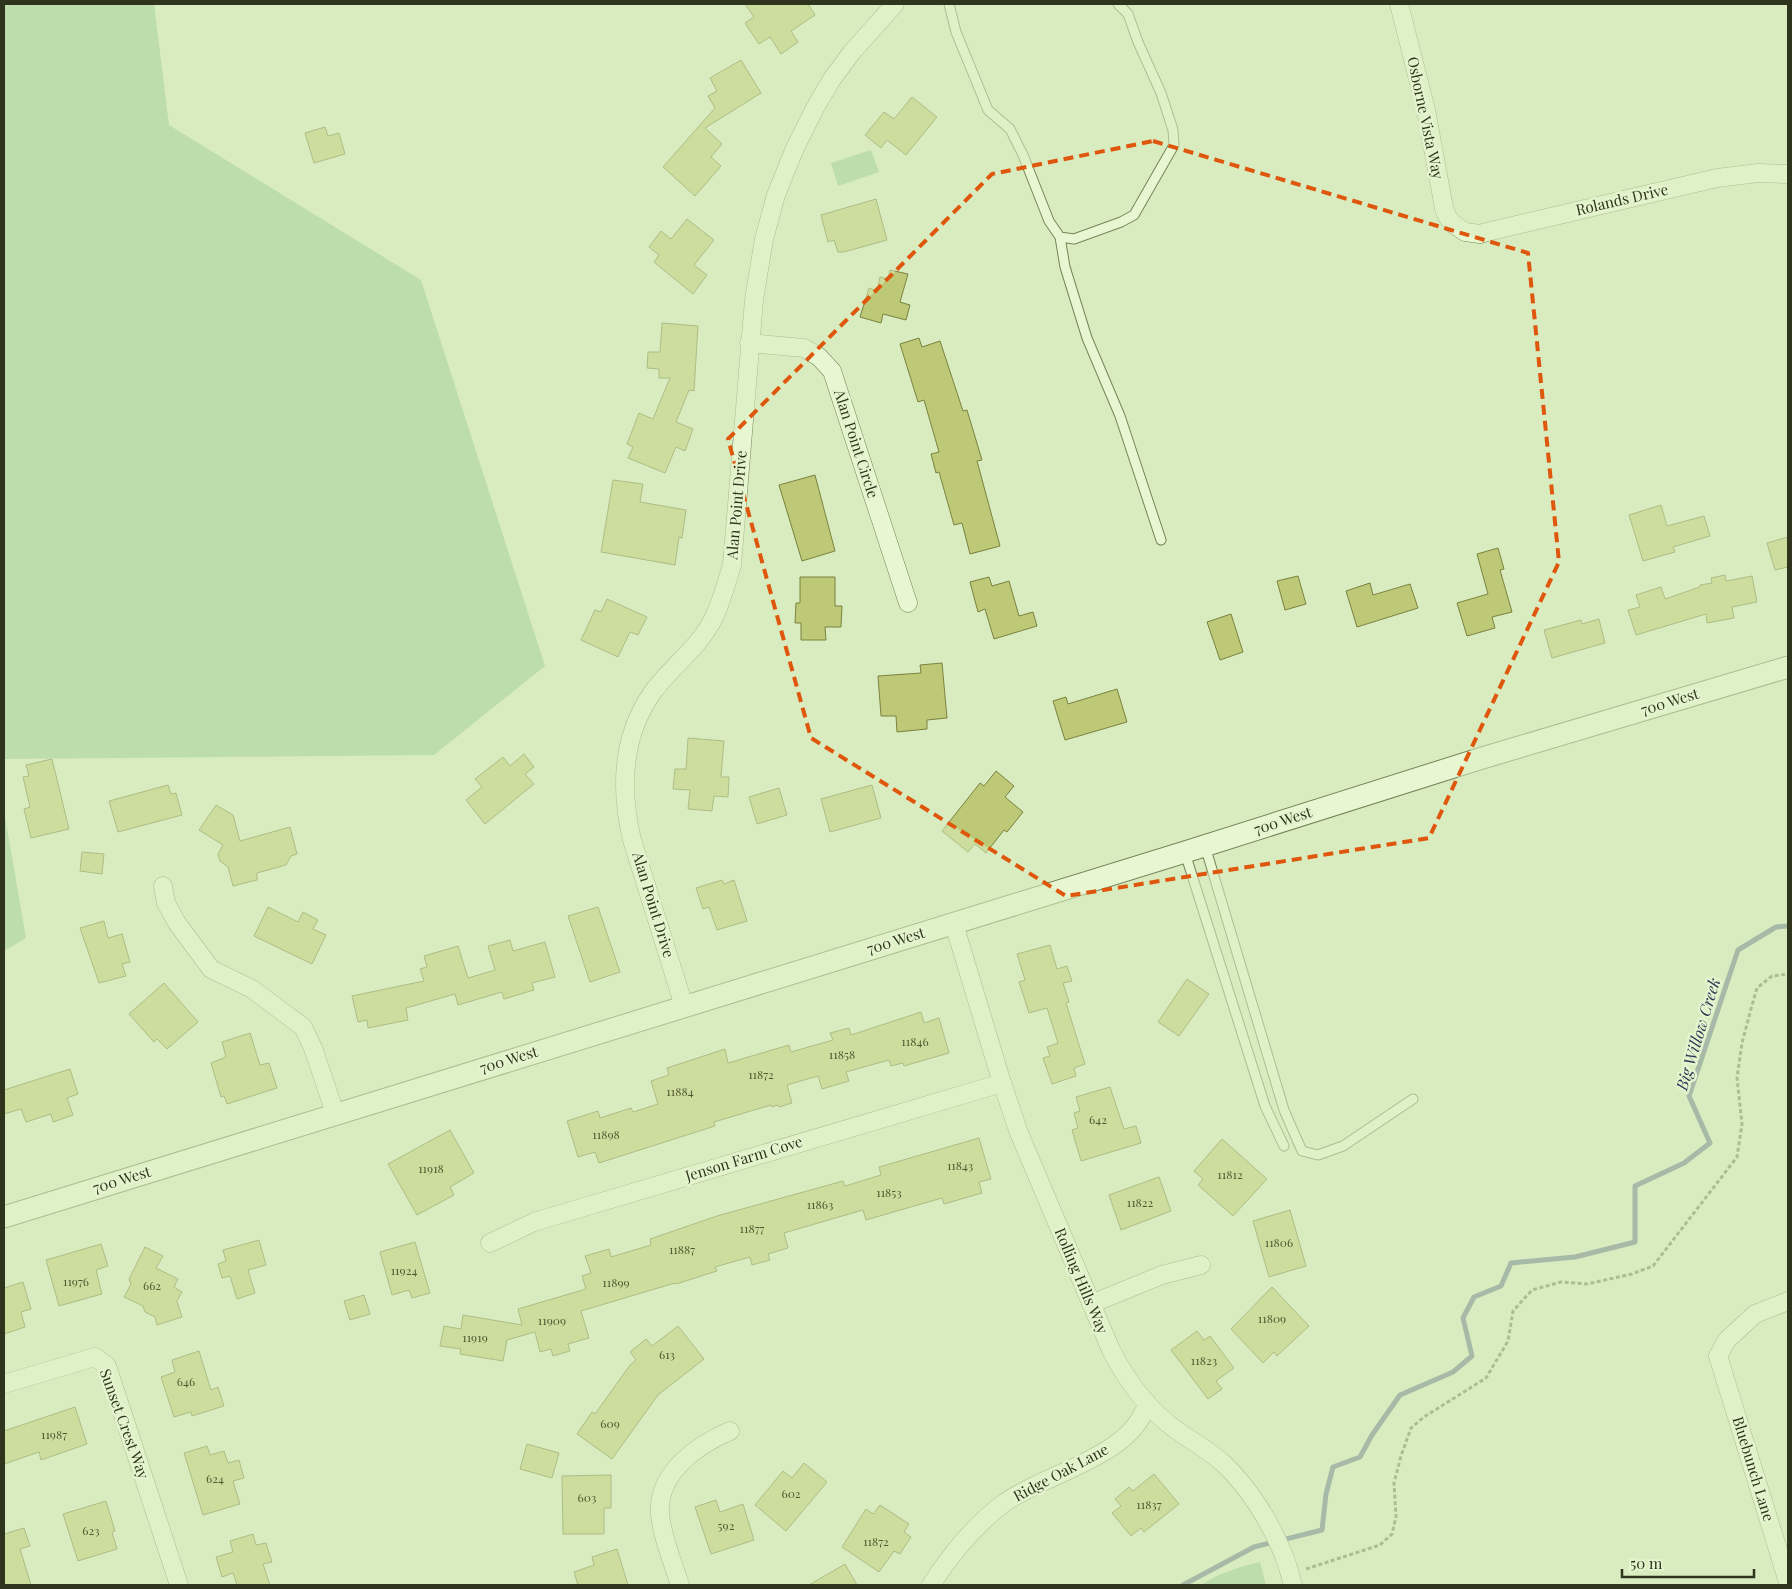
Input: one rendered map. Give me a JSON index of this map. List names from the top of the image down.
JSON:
{
  "streets": {
    "street": [
      "Osborne Vista Way",
      "Rolands Drive",
      "Alan Point Circle",
      "Alan Point Drive",
      "700 West",
      "Jenson Farm Cove",
      "Rolling Hills Way",
      "Sunset Crest Way",
      "Bluebunch Lane",
      "Ridge Oak Lane"
    ]
  },
  "crossings": [
    ["Osborne Vista Way", "Rolands Drive"],
    ["Alan Point Circle", "Alan Point Drive"],
    ["Alan Point Drive", "700 West"],
    ["700 West", "Rolling Hills Way"],
    ["Jenson Farm Cove", "Rolling Hills Way"],
    ["Rolling Hills Way", "Ridge Oak Lane"]
  ],
  "water": ["Big Willow Creek"],
  "house_numbers": [
    "11846",
    "11858",
    "11872",
    "11884",
    "642",
    "11898",
    "11843",
    "11918",
    "11812",
    "11853",
    "11822",
    "11863",
    "11877",
    "11806",
    "11887",
    "11924",
    "11976",
    "11899",
    "662",
    "11809",
    "11909",
    "11919",
    "613",
    "11823",
    "646",
    "609",
    "11987",
    "624",
    "602",
    "603",
    "11837",
    "592",
    "623",
    "11872"
  ],
  "scale_bar": "50 m"
}
